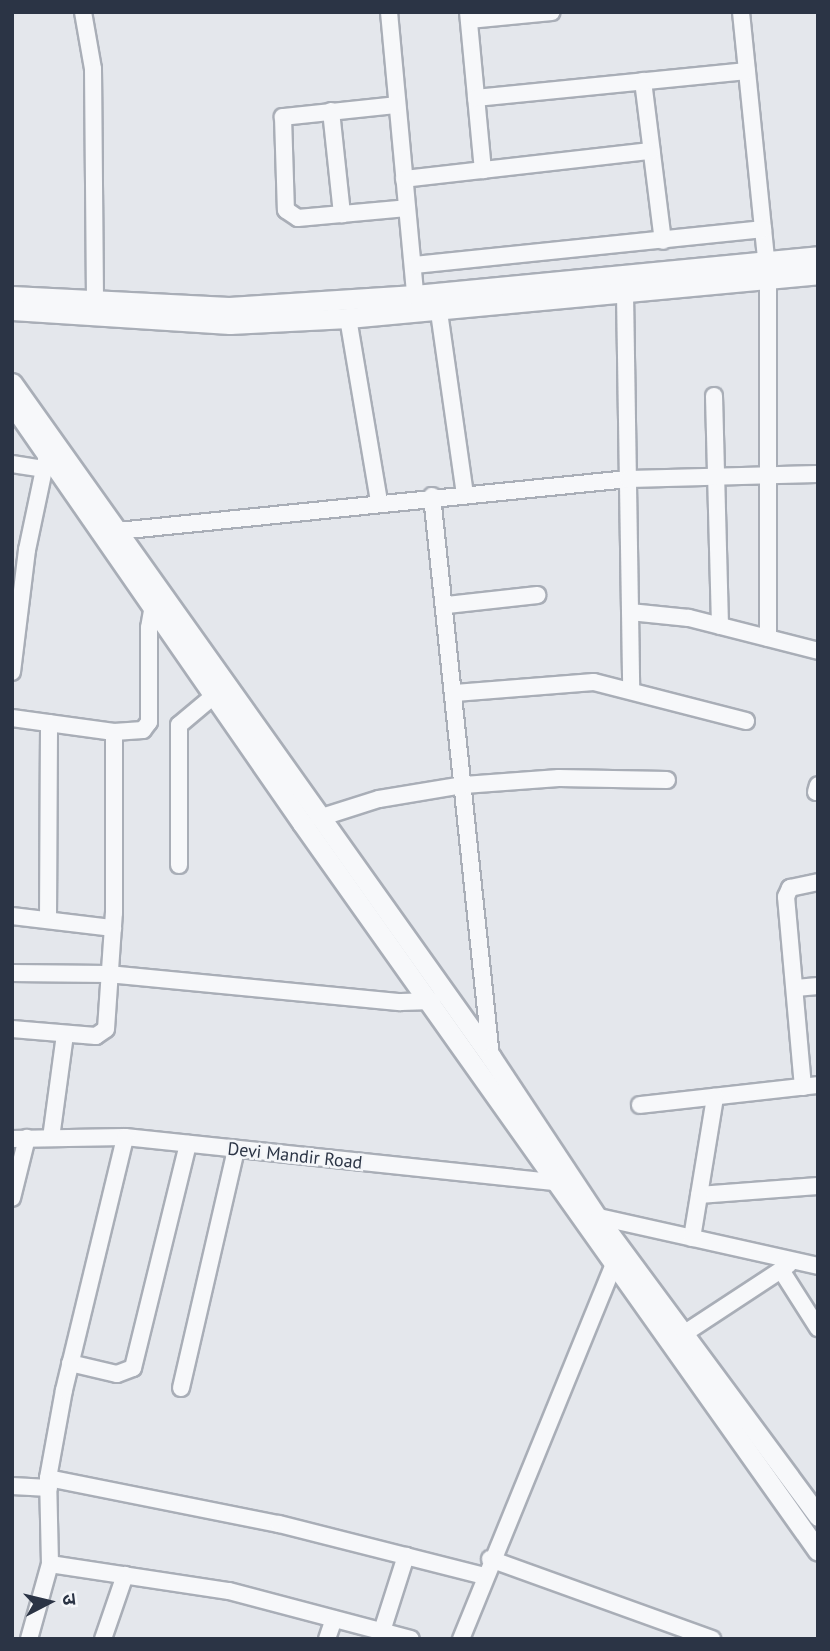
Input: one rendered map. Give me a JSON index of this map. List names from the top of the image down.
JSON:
{
  "streets": {
    "street": ["Devi Mandir Road"]
  },
  "north": "right"
}
